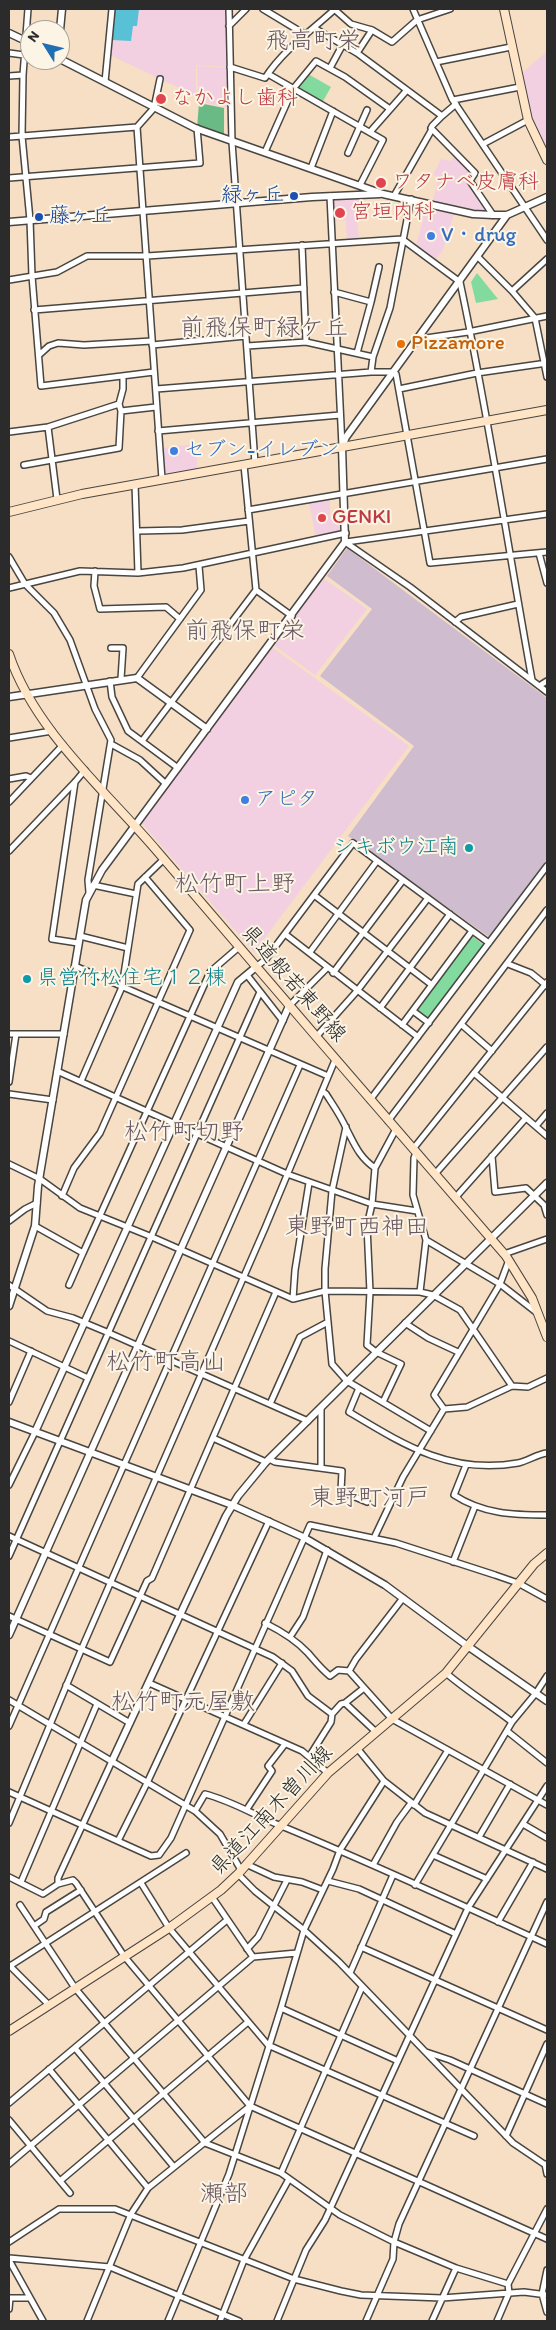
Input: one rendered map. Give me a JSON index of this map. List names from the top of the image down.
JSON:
{
  "streets": {
    "main road": ["県道般若東野線", "県道江南木曽川線"]
  },
  "districts": [
    "飛高町栄",
    "前飛保町緑ケ丘",
    "前飛保町栄",
    "松竹町上野",
    "松竹町切野",
    "東野町西神田",
    "松竹町高山",
    "東野町河戸",
    "松竹町元屋敷",
    "瀬部"
  ],
  "places": [
    "なかよし歯科",
    "ワタナベ皮膚科",
    "緑ヶ丘",
    "宮垣内科",
    "藤ヶ丘",
    "V・drug",
    "Pizzamore",
    "セブン-イレブン",
    "GENKI",
    "アピタ",
    "シキボウ江南",
    "県営竹松住宅１２棟"
  ],
  "north": "top left"
}
